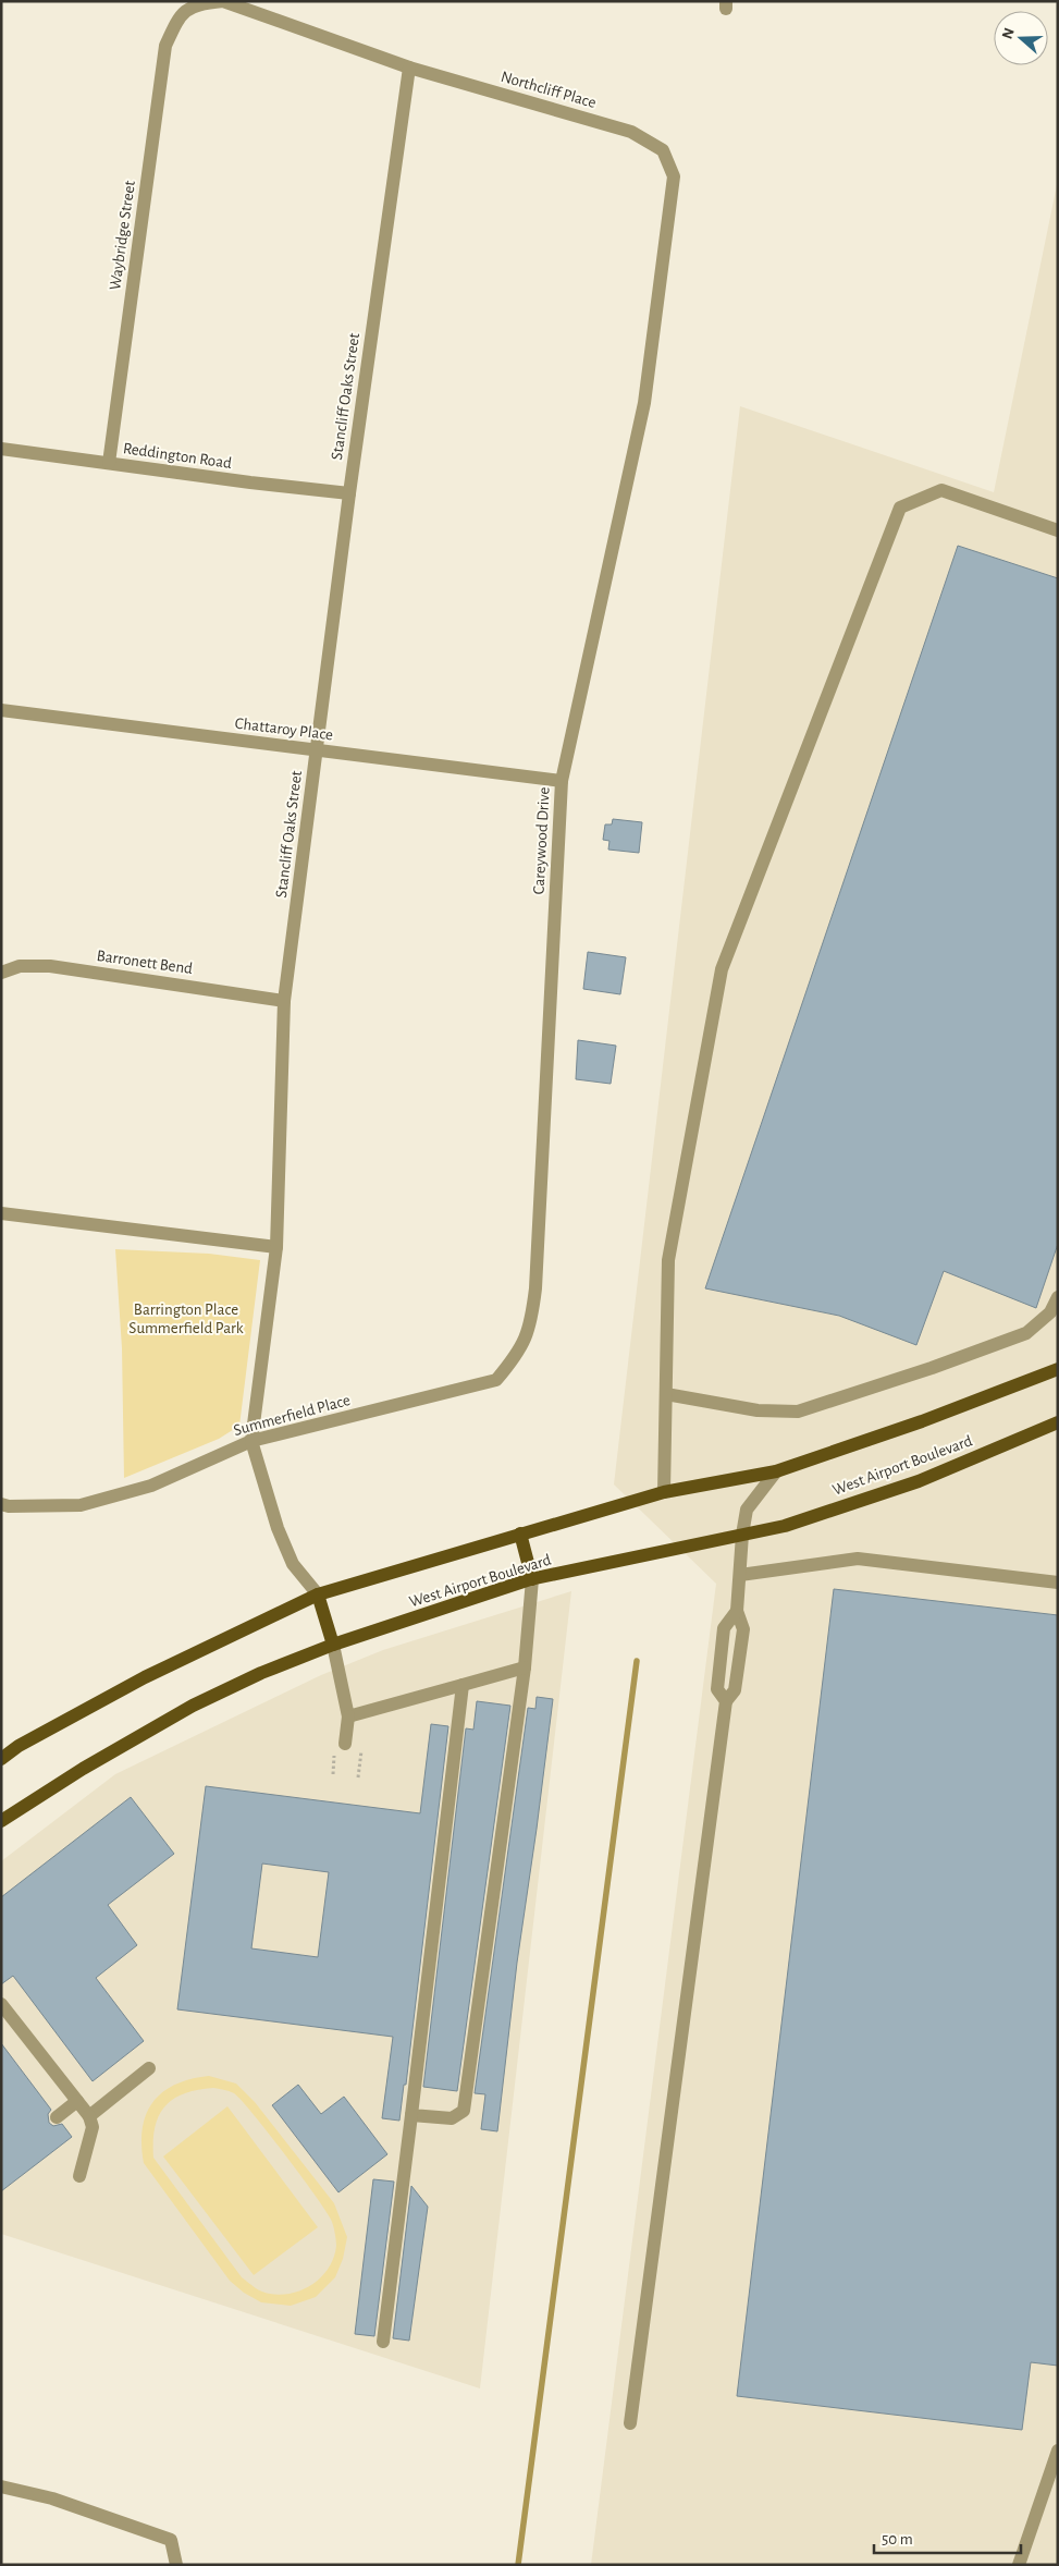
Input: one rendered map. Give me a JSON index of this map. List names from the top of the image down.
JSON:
{
  "streets": {
    "main road": ["West Airport Boulevard"],
    "street": [
      "Northcliff Place",
      "Waybridge Street",
      "Stancliff Oaks Street",
      "Reddington Road",
      "Chattaroy Place",
      "Careywood Drive",
      "Barronett Bend",
      "Summerfield Place"
    ]
  },
  "crossings": [
    ["Northcliff Place", "Waybridge Street"],
    ["Northcliff Place", "Stancliff Oaks Street"],
    ["Northcliff Place", "Careywood Drive"],
    ["Waybridge Street", "Reddington Road"],
    ["Stancliff Oaks Street", "Reddington Road"],
    ["Stancliff Oaks Street", "Chattaroy Place"],
    ["Stancliff Oaks Street", "Barronett Bend"],
    ["Stancliff Oaks Street", "Summerfield Place"],
    ["Stancliff Oaks Street", "West Airport Boulevard"],
    ["Chattaroy Place", "Careywood Drive"],
    ["Careywood Drive", "Summerfield Place"]
  ],
  "parks": ["Barrington Place Summerfield Park"],
  "scale_bar": "50 m",
  "north": "left"
}
